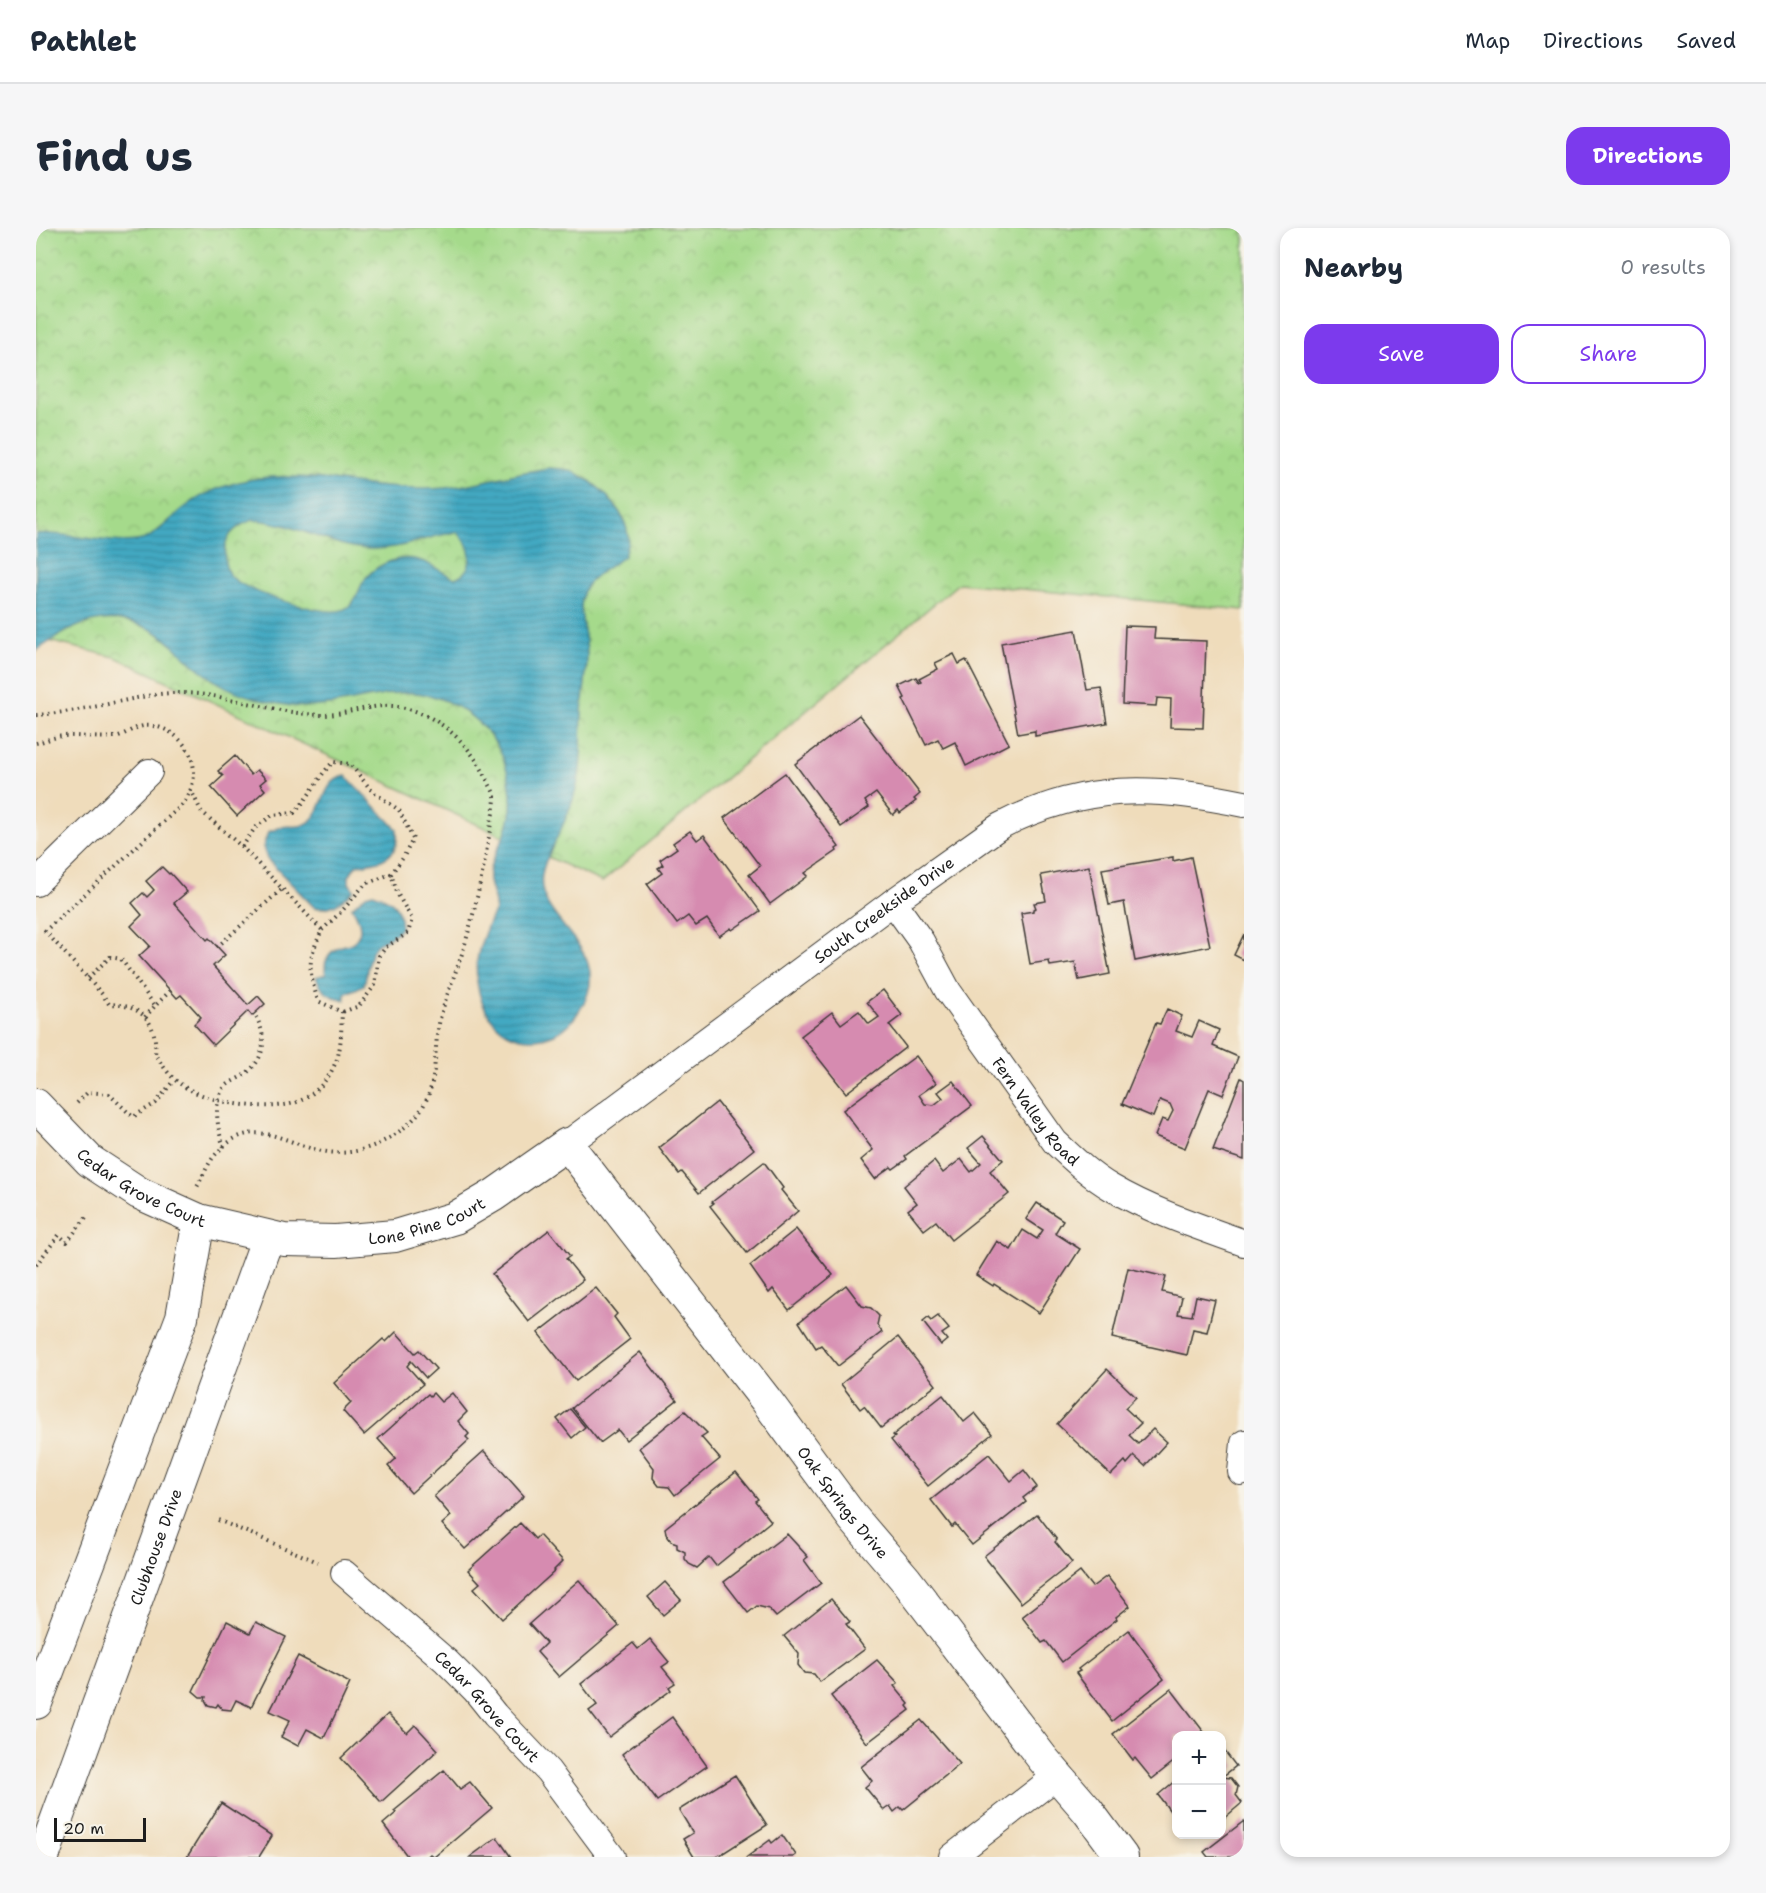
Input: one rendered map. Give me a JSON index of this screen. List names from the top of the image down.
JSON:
{
  "streets": {
    "street": [
      "South Creekside Drive",
      "Fern Valley Road",
      "Cedar Grove Court",
      "Lone Pine Court",
      "Oak Springs Drive",
      "Clubhouse Drive"
    ]
  },
  "crossings": [
    ["South Creekside Drive", "Fern Valley Road"],
    ["South Creekside Drive", "Lone Pine Court"],
    ["South Creekside Drive", "Oak Springs Drive"],
    ["Cedar Grove Court", "Lone Pine Court"],
    ["Cedar Grove Court", "Clubhouse Drive"],
    ["Lone Pine Court", "Oak Springs Drive"],
    ["Lone Pine Court", "Clubhouse Drive"]
  ],
  "scale_bar": "20 m",
  "page": {
    "header": "Pathlet",
    "nav": ["Map", "Directions", "Saved"],
    "buttons": [
      "Directions",
      ["Save", "Share"]
    ],
    "title": "Find us",
    "heading": ["Nearby", "0 results"],
    "map_buttons": ["+", "−"],
    "scale": "20 m"
  }
}
